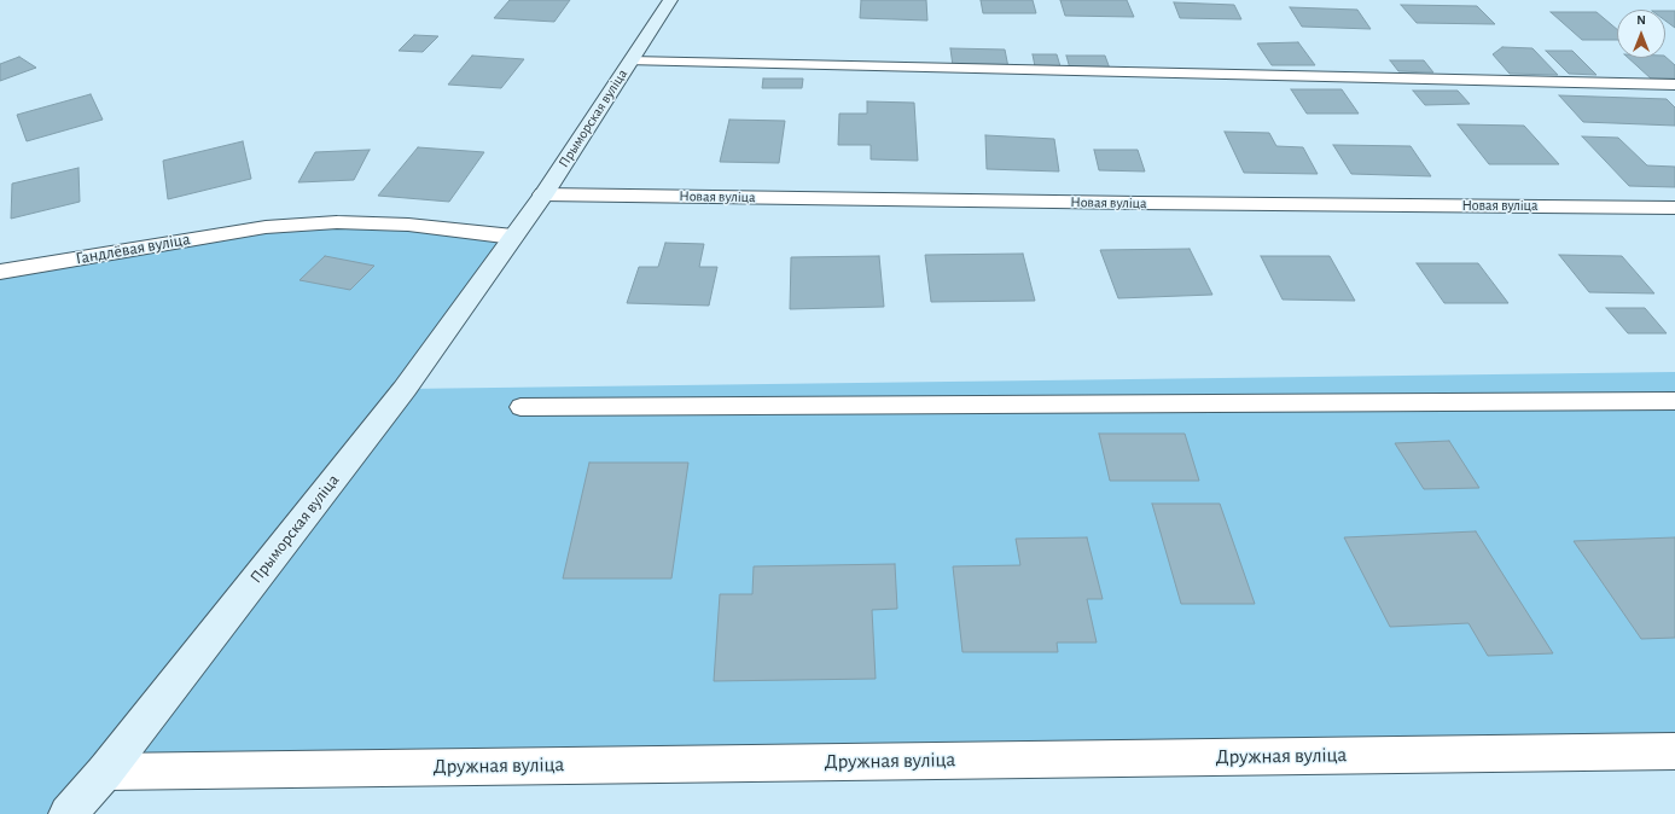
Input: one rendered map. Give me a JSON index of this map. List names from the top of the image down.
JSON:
{
  "streets": {
    "main road": ["Прыморская вуліца"],
    "street": ["Новая вуліца", "Гандлёвая вуліца", "Дружная вуліца"]
  },
  "crossings": [
    ["Прыморская вуліца", "Новая вуліца"],
    ["Прыморская вуліца", "Гандлёвая вуліца"],
    ["Прыморская вуліца", "Дружная вуліца"]
  ],
  "north": "top"
}
